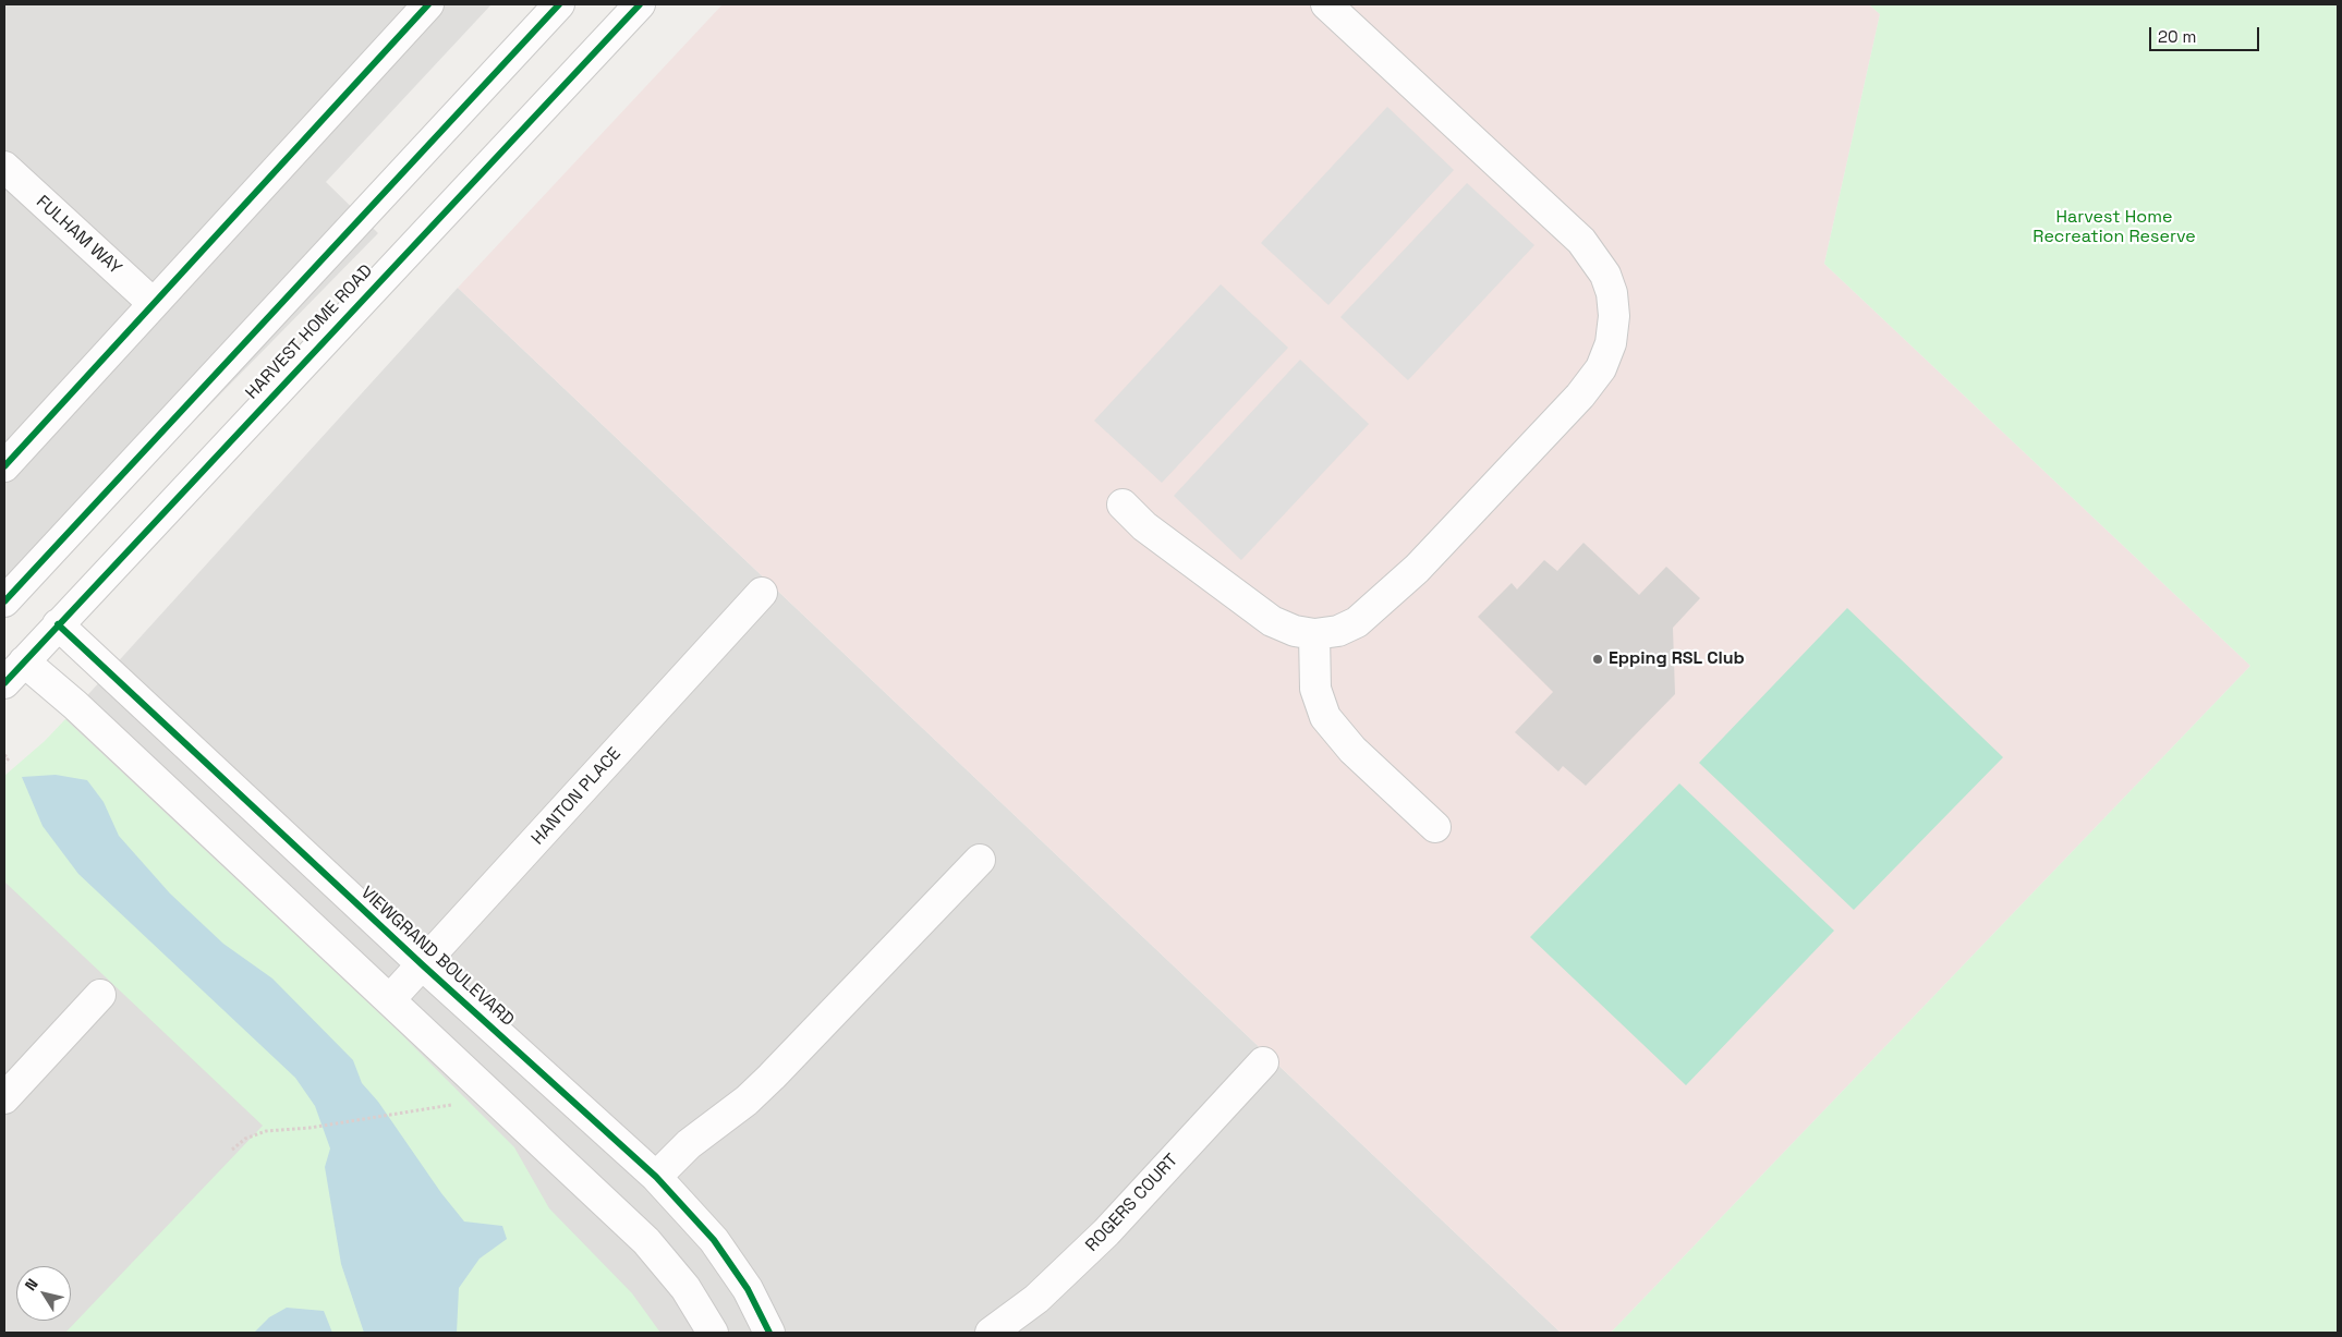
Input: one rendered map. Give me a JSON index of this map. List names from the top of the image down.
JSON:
{
  "streets": {
    "street": [
      "FULHAM WAY",
      "HARVEST HOME ROAD",
      "HANTON PLACE",
      "VIEWGRAND BOULEVARD",
      "ROGERS COURT"
    ]
  },
  "crossings": [
    ["HARVEST HOME ROAD", "VIEWGRAND BOULEVARD"],
    ["HANTON PLACE", "VIEWGRAND BOULEVARD"]
  ],
  "parks": ["Harvest Home Recreation Reserve"],
  "places": ["Epping RSL Club"],
  "scale_bar": "20 m",
  "north": "top left"
}
